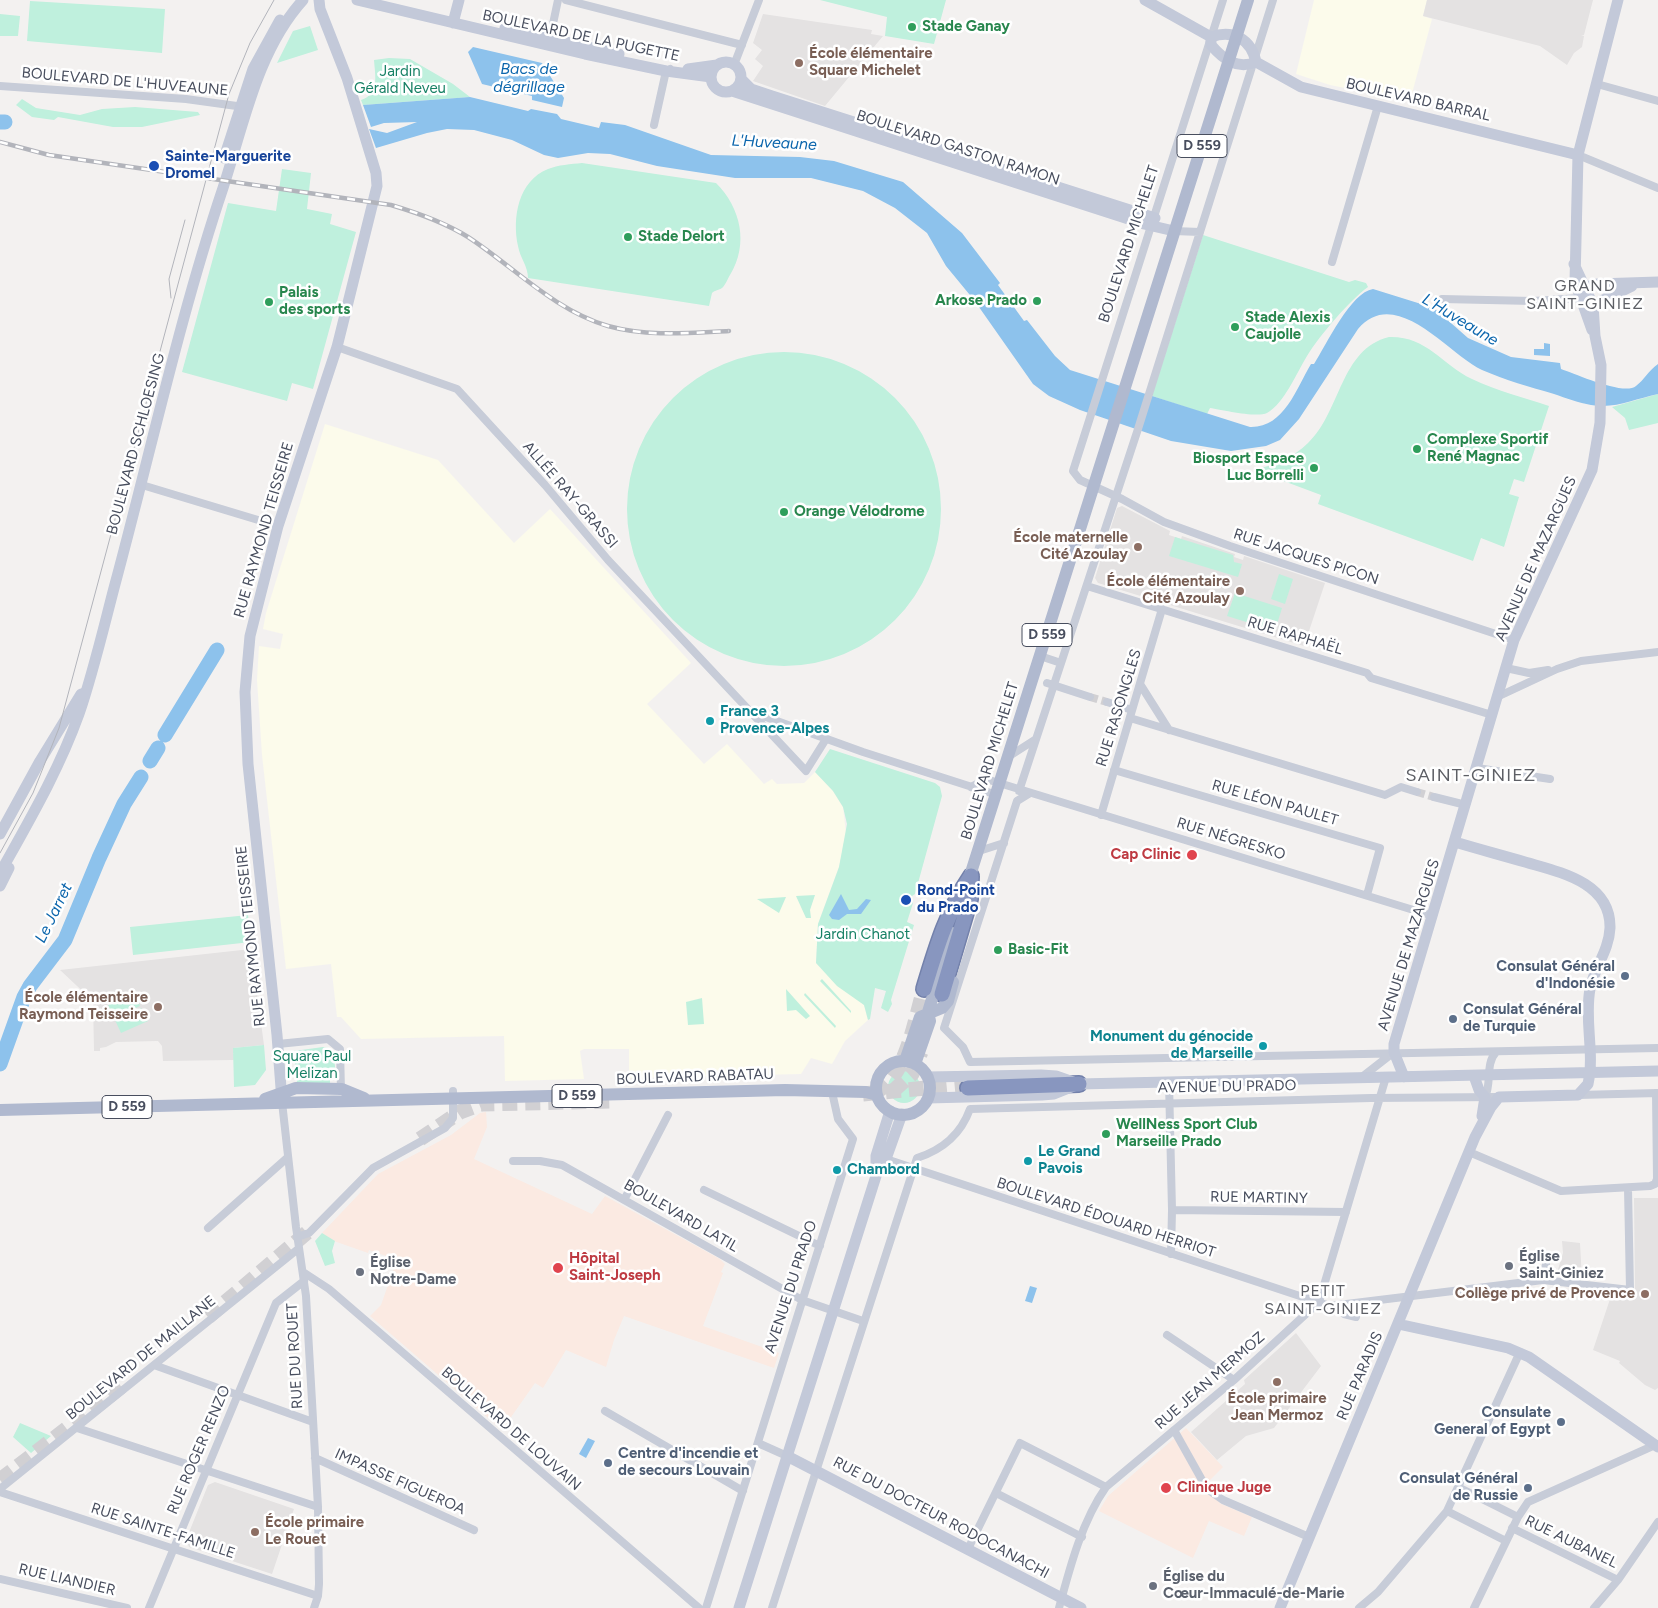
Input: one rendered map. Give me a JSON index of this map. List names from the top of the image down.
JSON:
{
  "streets": {
    "main road": ["D 559", "BOULEVARD MICHELET", "BOULEVARD RABATAU"],
    "street": [
      "BOULEVARD DE LA PUGETTE",
      "BOULEVARD DE L'HUVEAUNE",
      "BOULEVARD BARRAL",
      "BOULEVARD GASTON RAMON",
      "BOULEVARD SCHLOESING",
      "ALLÉE RAY-GRASSI",
      "RUE RAYMOND TEISSEIRE",
      "RUE JACQUES PICON",
      "AVENUE DE MAZARGUES",
      "RUE RAPHAËL",
      "RUE RASONGLES",
      "RUE LÉON PAULET",
      "RUE NÉGRESKO",
      "AVENUE DU PRADO",
      "RUE MARTINY",
      "BOULEVARD LATIL",
      "BOULEVARD ÉDOUARD HERRIOT",
      "RUE DU ROUET",
      "BOULEVARD DE MAILLANE",
      "RUE PARADIS",
      "RUE JEAN MERMOZ",
      "BOULEVARD DE LOUVAIN",
      "RUE ROGER RENZO",
      "IMPASSE FIGUEROA",
      "RUE DU DOCTEUR RODOCANACHI",
      "RUE SAINTE-FAMILLE",
      "RUE AUBANEL",
      "RUE LIANDIER"
    ]
  },
  "crossings": [
    ["BOULEVARD DE LA PUGETTE", "BOULEVARD GASTON RAMON"],
    ["BOULEVARD DE L'HUVEAUNE", "BOULEVARD SCHLOESING"],
    ["BOULEVARD BARRAL", "BOULEVARD MICHELET"],
    ["BOULEVARD BARRAL", "AVENUE DE MAZARGUES"],
    ["BOULEVARD GASTON RAMON", "BOULEVARD MICHELET"],
    ["BOULEVARD MICHELET", "ALLÉE RAY-GRASSI"],
    ["BOULEVARD MICHELET", "RUE JACQUES PICON"],
    ["ALLÉE RAY-GRASSI", "RUE RAYMOND TEISSEIRE"],
    ["ALLÉE RAY-GRASSI", "RUE NÉGRESKO"],
    ["RUE RAYMOND TEISSEIRE", "BOULEVARD RABATAU"],
    ["RUE RAYMOND TEISSEIRE", "RUE DU ROUET"],
    ["RUE JACQUES PICON", "AVENUE DE MAZARGUES"],
    ["AVENUE DE MAZARGUES", "RUE RAPHAËL"],
    ["AVENUE DE MAZARGUES", "RUE NÉGRESKO"],
    ["AVENUE DE MAZARGUES", "AVENUE DU PRADO"],
    ["RUE RAPHAËL", "RUE RASONGLES"],
    ["RUE RASONGLES", "RUE LÉON PAULET"],
    ["RUE RASONGLES", "RUE NÉGRESKO"],
    ["RUE LÉON PAULET", "RUE NÉGRESKO"],
    ["BOULEVARD RABATAU", "AVENUE DU PRADO"],
    ["BOULEVARD RABATAU", "RUE DU ROUET"],
    ["AVENUE DU PRADO", "BOULEVARD LATIL"],
    ["AVENUE DU PRADO", "BOULEVARD ÉDOUARD HERRIOT"],
    ["AVENUE DU PRADO", "RUE PARADIS"],
    ["AVENUE DU PRADO", "RUE JEAN MERMOZ"],
    ["RUE MARTINY", "RUE JEAN MERMOZ"],
    ["BOULEVARD ÉDOUARD HERRIOT", "RUE JEAN MERMOZ"],
    ["RUE DU ROUET", "BOULEVARD DE MAILLANE"],
    ["RUE DU ROUET", "BOULEVARD DE LOUVAIN"],
    ["RUE DU ROUET", "RUE ROGER RENZO"],
    ["RUE DU ROUET", "IMPASSE FIGUEROA"],
    ["RUE DU ROUET", "RUE SAINTE-FAMILLE"],
    ["BOULEVARD DE MAILLANE", "RUE SAINTE-FAMILLE"],
    ["RUE JEAN MERMOZ", "RUE DU DOCTEUR RODOCANACHI"],
    ["RUE ROGER RENZO", "RUE SAINTE-FAMILLE"]
  ],
  "districts": ["GRAND SAINT-GINIEZ", "SAINT-GINIEZ", "PETIT SAINT-GINIEZ"],
  "water": ["Bacs de dégrillage", "L'Huveaune", "Le Jarret"],
  "parks": ["Jardin Gérald Neveu", "Jardin Chanot", "Square Paul Melizan"],
  "places": [
    "Stade Ganay",
    "École élémentaire Square Michelet",
    "Sainte-Marguerite Dromel",
    "Stade Delort",
    "Arkose Prado",
    "Palais des sports",
    "Stade Alexis Caujolle",
    "Complexe Sportif René Magnac",
    "Biosport Espace Luc Borrelli",
    "Orange Vélodrome",
    "École maternelle Cité Azoulay",
    "École élémentaire Cité Azoulay",
    "France 3 Provence-Alpes",
    "Cap Clinic",
    "Rond-Point du Prado",
    "Basic-Fit",
    "Consulat Général d'Indonésie",
    "École élémentaire Raymond Teisseire",
    "Consulat Général de Turquie",
    "Monument du génocide de Marseille",
    "WellNess Sport Club Marseille Prado",
    "Le Grand Pavois",
    "Chambord",
    "Église Saint-Giniez",
    "Hôpital Saint-Joseph",
    "Église Notre-Dame",
    "Collège privé de Provence",
    "École primaire Jean Mermoz",
    "Consulate General of Egypt",
    "Centre d'incendie et de secours Louvain",
    "Clinique Juge",
    "Consulat Général de Russie",
    "École primaire Le Rouet",
    "Église du Cœur-Immaculé-de-Marie"
  ]
}
